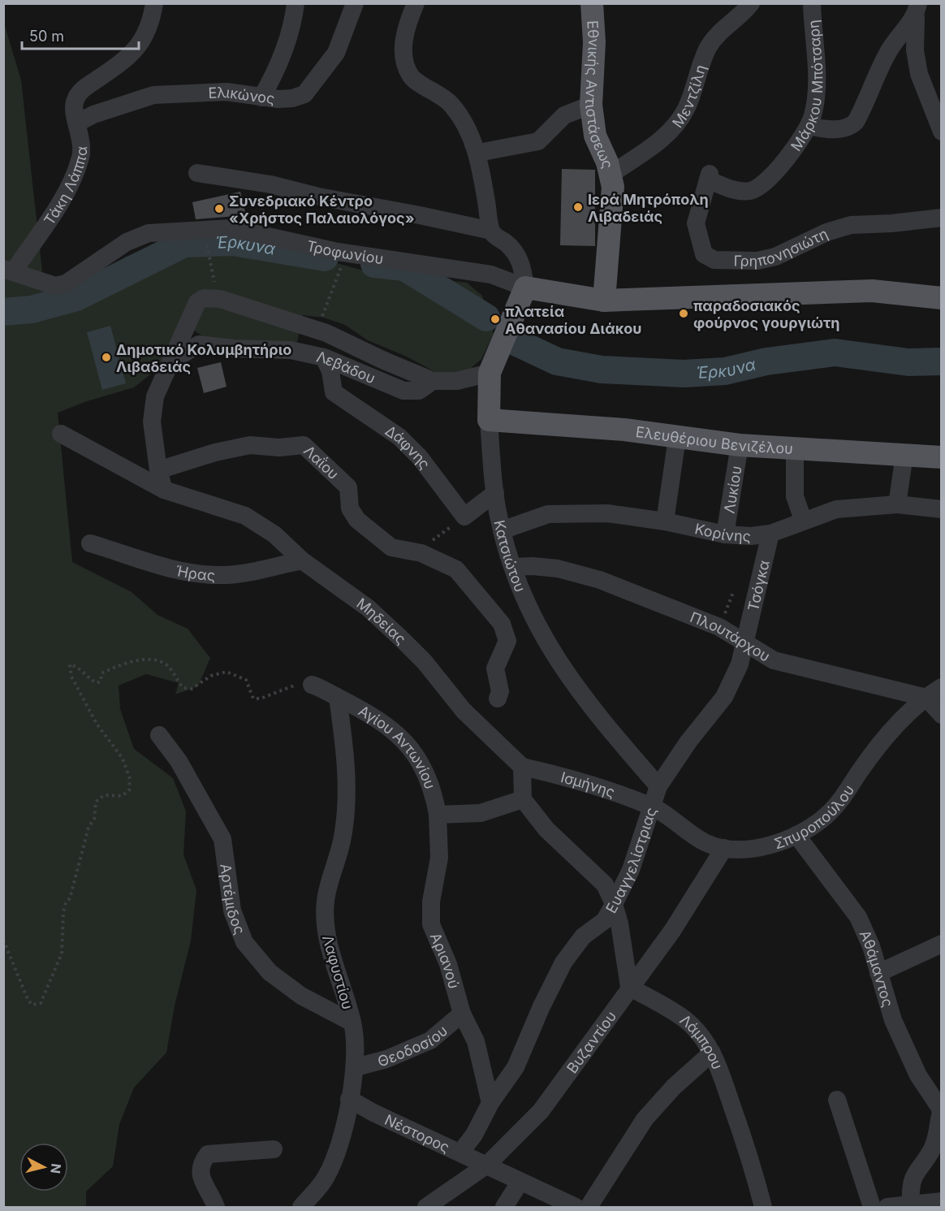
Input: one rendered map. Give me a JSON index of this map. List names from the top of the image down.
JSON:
{
  "streets": {
    "main road": ["Εθνικής Αντιστάσεως", "Ελευθέριου Βενιζέλου", "Κατσιώτου"],
    "street": [
      "Μάρκου Μπότσαρη",
      "Ελικώνος",
      "Μεντζίλη",
      "Τάκη Λάππα",
      "Γρηπονησιώτη",
      "Τροφωνίου",
      "Λεβάδου",
      "Δάφνης",
      "Λαΐου",
      "Λυκίου",
      "Κορίνης",
      "Ήρας",
      "Τσόγκα",
      "Μηδείας",
      "Πλουτάρχου",
      "Αγίου Αντωνίου",
      "Ισμήνης",
      "Σπυροπούλου",
      "Ευαγγελίστριας",
      "Αρτέμιδος",
      "Αριανού",
      "Αθάμαντος",
      "Λαφυστίου",
      "Βυζαντίου",
      "Θεοδοσίου",
      "Λάμπρου",
      "Νέστορος"
    ]
  },
  "crossings": [
    ["Μάρκου Μπότσαρη", "Γρηπονησιώτη"],
    ["Εθνικής Αντιστάσεως", "Μεντζίλη"],
    ["Ελικώνος", "Τάκη Λάππα"],
    ["Τάκη Λάππα", "Τροφωνίου"],
    ["Τροφωνίου", "Κατσιώτου"],
    ["Λεβάδου", "Δάφνης"],
    ["Λεβάδου", "Κατσιώτου"],
    ["Ελευθέριου Βενιζέλου", "Λυκίου"],
    ["Ελευθέριου Βενιζέλου", "Κατσιώτου"],
    ["Λυκίου", "Κορίνης"],
    ["Κορίνης", "Κατσιώτου"],
    ["Κορίνης", "Τσόγκα"],
    ["Κατσιώτου", "Πλουτάρχου"],
    ["Κατσιώτου", "Ευαγγελίστριας"],
    ["Ήρας", "Μηδείας"],
    ["Τσόγκα", "Πλουτάρχου"],
    ["Τσόγκα", "Ευαγγελίστριας"],
    ["Μηδείας", "Ισμήνης"],
    ["Πλουτάρχου", "Σπυροπούλου"],
    ["Πλουτάρχου", "Ευαγγελίστριας"],
    ["Αγίου Αντωνίου", "Αριανού"],
    ["Αγίου Αντωνίου", "Λαφυστίου"],
    ["Ισμήνης", "Σπυροπούλου"],
    ["Ισμήνης", "Ευαγγελίστριας"],
    ["Σπυροπούλου", "Ευαγγελίστριας"],
    ["Σπυροπούλου", "Αθάμαντος"],
    ["Σπυροπούλου", "Βυζαντίου"],
    ["Ευαγγελίστριας", "Αριανού"],
    ["Ευαγγελίστριας", "Νέστορος"],
    ["Αρτέμιδος", "Λαφυστίου"],
    ["Αριανού", "Θεοδοσίου"],
    ["Λαφυστίου", "Θεοδοσίου"],
    ["Λαφυστίου", "Νέστορος"],
    ["Βυζαντίου", "Λάμπρου"],
    ["Βυζαντίου", "Νέστορος"]
  ],
  "water": ["Έρκυνα"],
  "places": [
    "Ιερά Μητρόπολη Λιβαδειάς",
    "Συνεδριακό Κέντρο «Χρήστος Παλαιολόγος»",
    "παραδοσιακός φούρνος γουργιώτη",
    "πλατεία Αθανασίου Διάκου",
    "Δημοτικό Κολυμβητήριο Λιβαδειάς"
  ],
  "scale_bar": "50 m",
  "north": "right"
}
